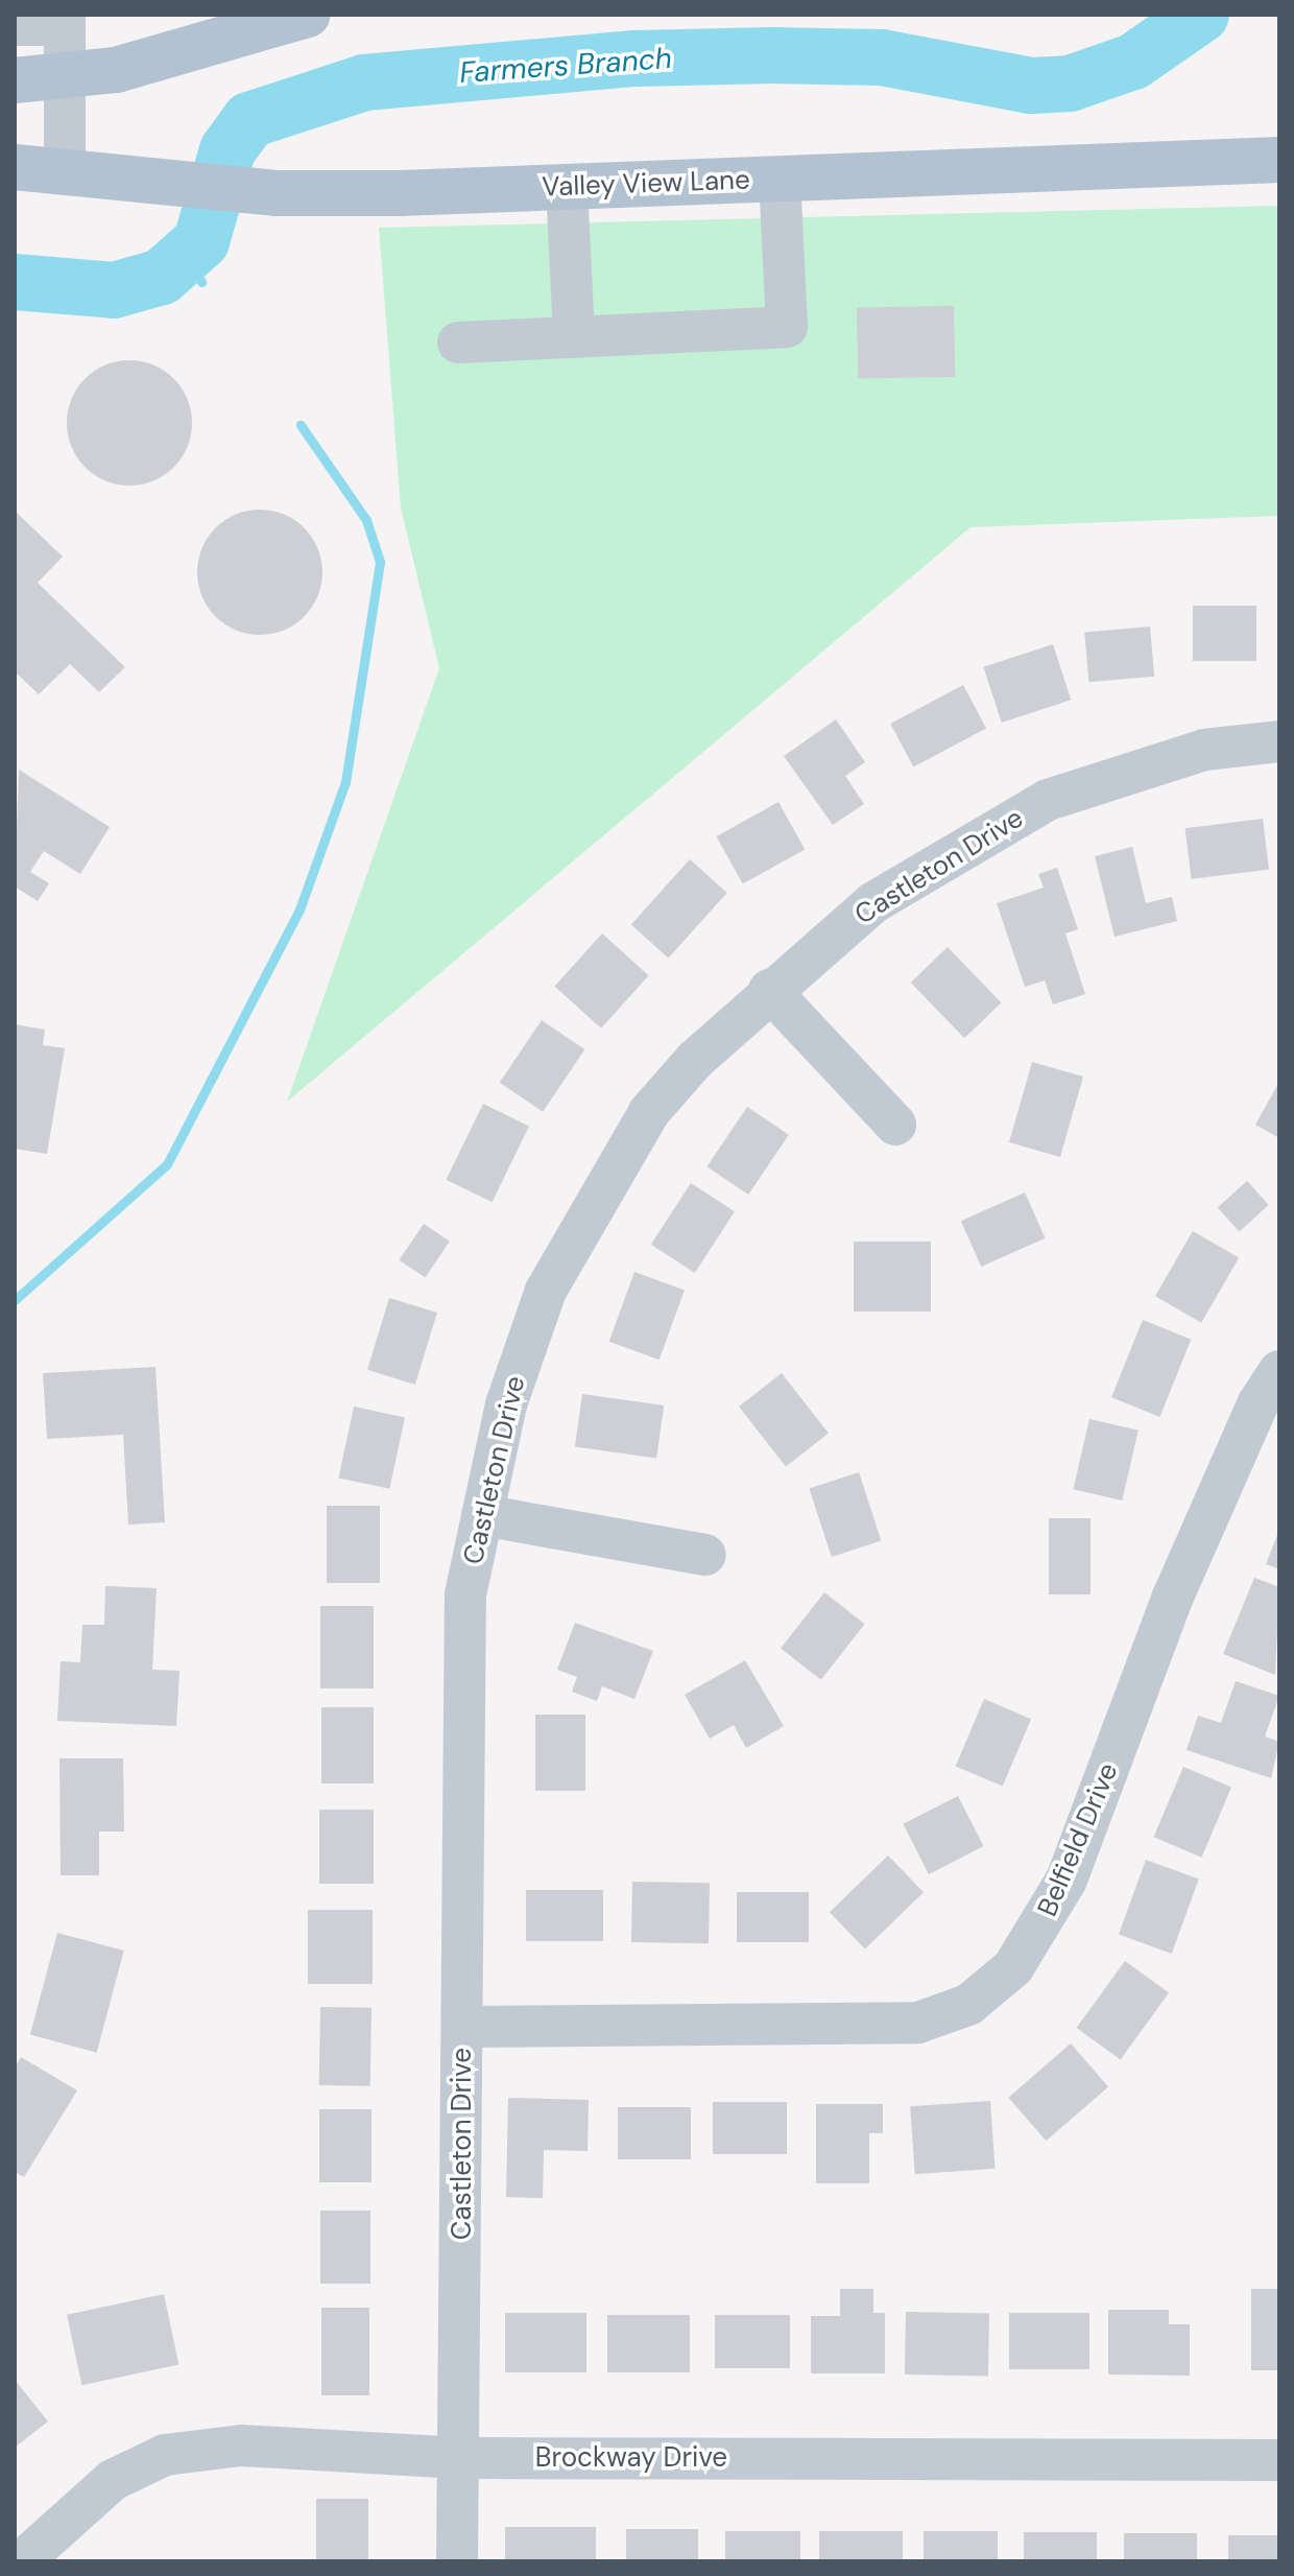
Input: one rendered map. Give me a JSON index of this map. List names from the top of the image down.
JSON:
{
  "streets": {
    "main road": ["Valley View Lane"],
    "street": ["Castleton Drive", "Belfield Drive", "Brockway Drive"]
  },
  "crossings": [
    ["Castleton Drive", "Belfield Drive"],
    ["Castleton Drive", "Brockway Drive"]
  ],
  "water": ["Farmers Branch"]
}
